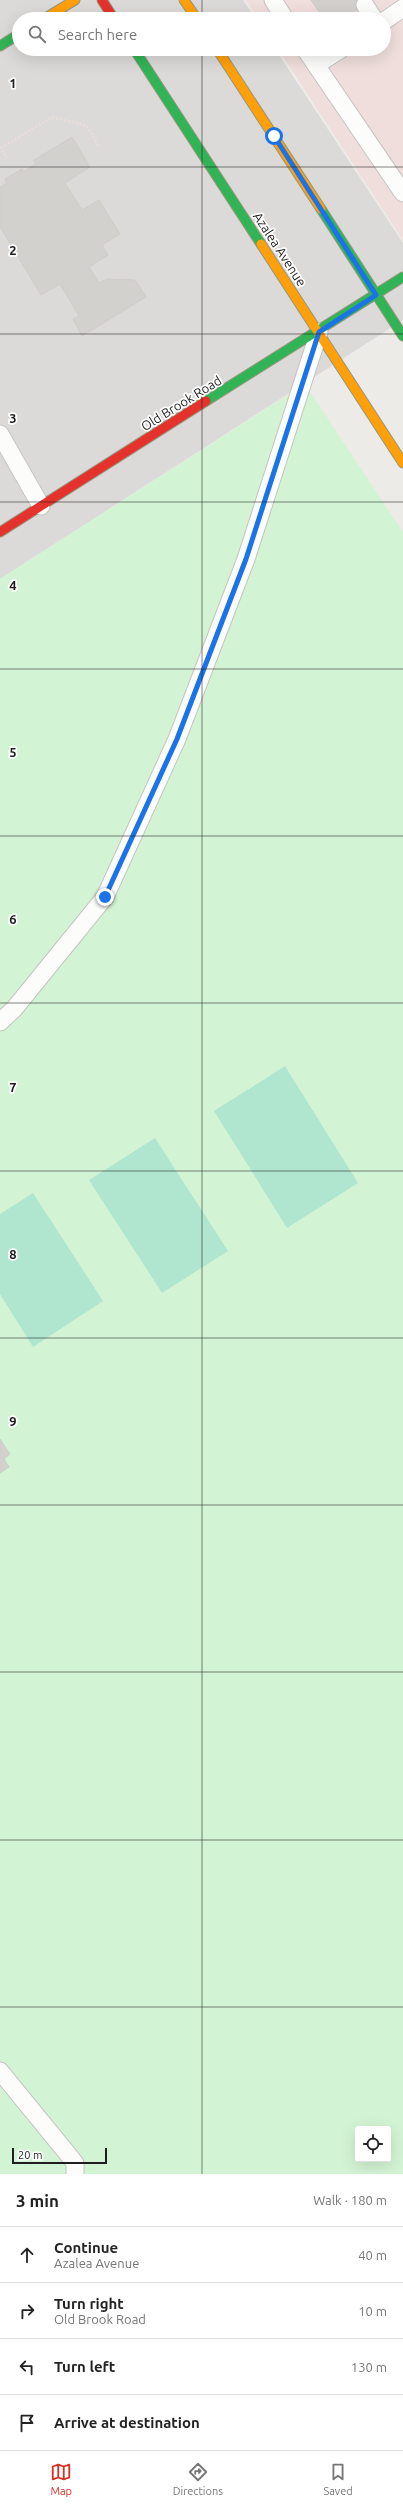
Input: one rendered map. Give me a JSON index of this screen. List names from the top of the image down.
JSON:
{
  "streets": {
    "main road": ["Azalea Avenue", "Old Brook Road"]
  },
  "crossings": [
    ["Azalea Avenue", "Old Brook Road"]
  ],
  "scale_bar": "20 m",
  "page": {
    "search": "Search here",
    "scale": "20 m",
    "heading": ["3 min", "Walk · 180 m"],
    "list": [
      ["Continue", "Azalea Avenue", "40 m"],
      ["Turn right", "Old Brook Road", "10 m"],
      ["Turn left", "130 m"],
      "Arrive at destination"
    ],
    "nav": ["Map", "Directions", "Saved"]
  },
  "grid": {
    "rows": [
      "1",
      "2",
      "3",
      "4",
      "5",
      "6",
      "7",
      "8",
      "9"
    ]
  }
}
